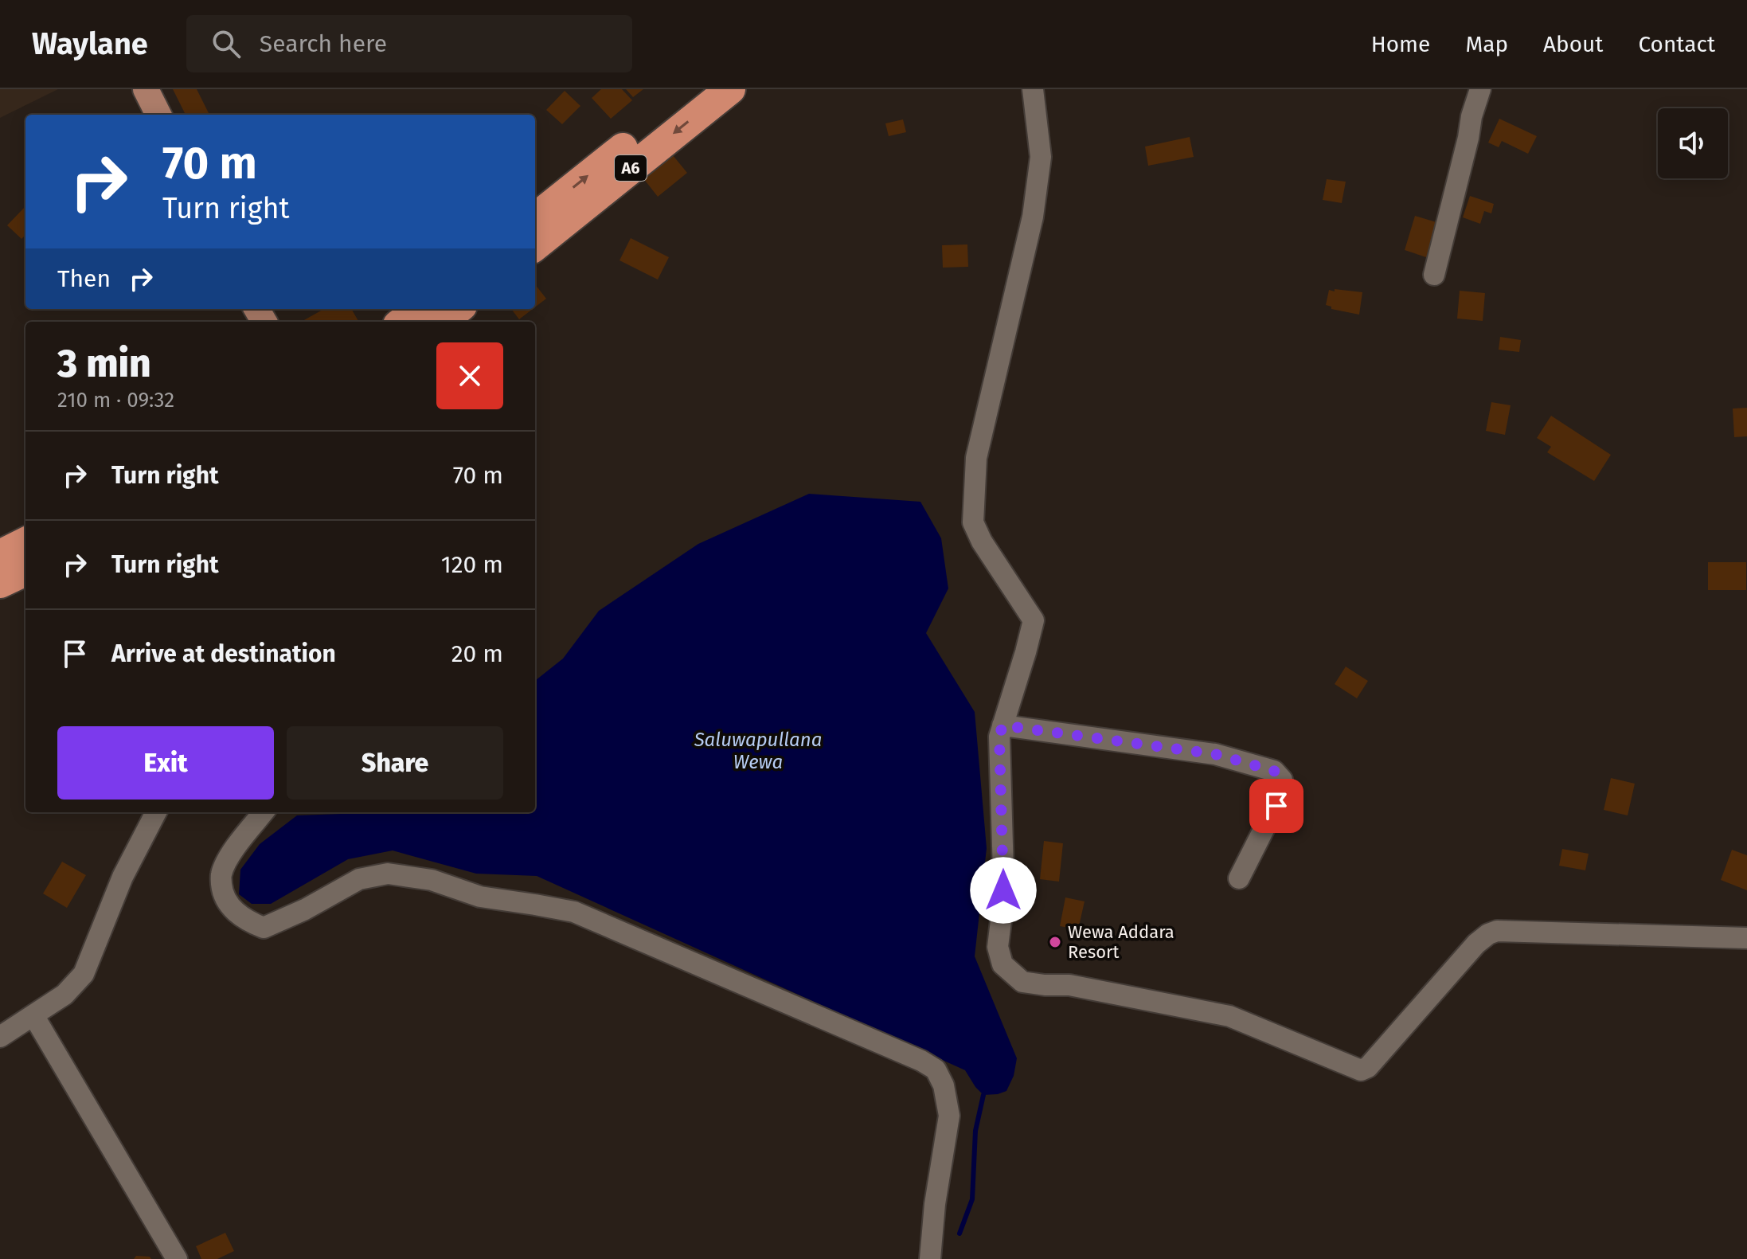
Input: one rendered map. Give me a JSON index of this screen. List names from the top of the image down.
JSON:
{
  "streets": {
    "highway": ["A6"]
  },
  "water": ["Saluwapullana Wewa"],
  "places": ["Wewa Addara Resort"],
  "page": {
    "header": "Waylane",
    "search": "Search here",
    "nav": [
      "Home",
      "Map",
      "About",
      "Contact"
    ],
    "turn": ["70 m", "Turn right"],
    "then": "Then",
    "heading": ["3 min", "210 m · 09:32"],
    "list": [
      {
        "name": "Turn right",
        "value": "70 m"
      },
      {
        "name": "Turn right",
        "value": "120 m"
      },
      {
        "name": "Arrive at destination",
        "value": "20 m"
      }
    ],
    "buttons": ["Exit", "Share"]
  }
}
